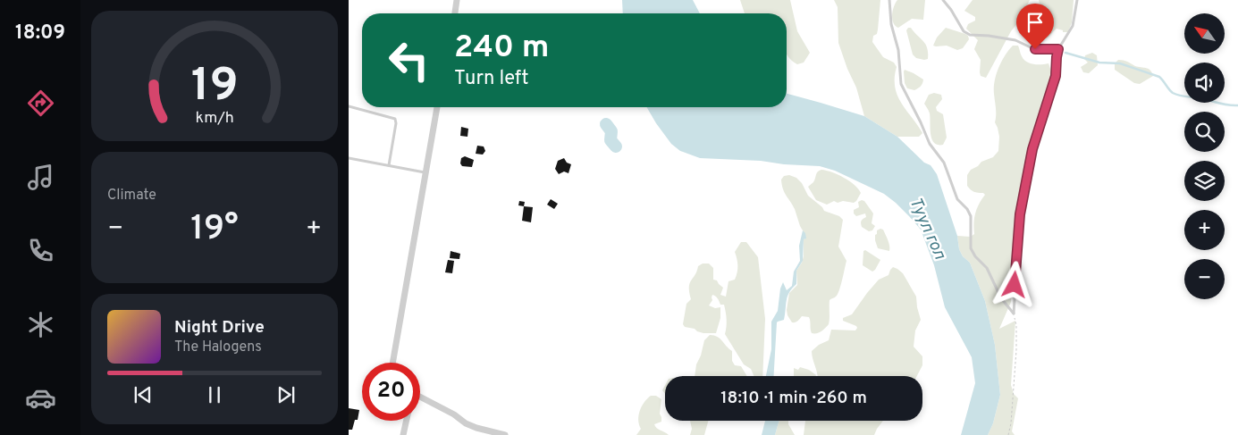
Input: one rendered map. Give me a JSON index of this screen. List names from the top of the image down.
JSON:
{
  "water": ["Туул гол"],
  "north": "top left",
  "page": {
    "tabs": "18:09",
    "map_buttons": ["+", "−"],
    "turn": ["240 m", "Turn left"],
    "tile": "Climate",
    "heat": ["−", "19°", "+"],
    "song": ["Night Drive", "The Halogens"],
    "limit": "20",
    "trip": "18:10 · 1 min · 260 m",
    "gauge": ["19", "km/h"]
  }
}
